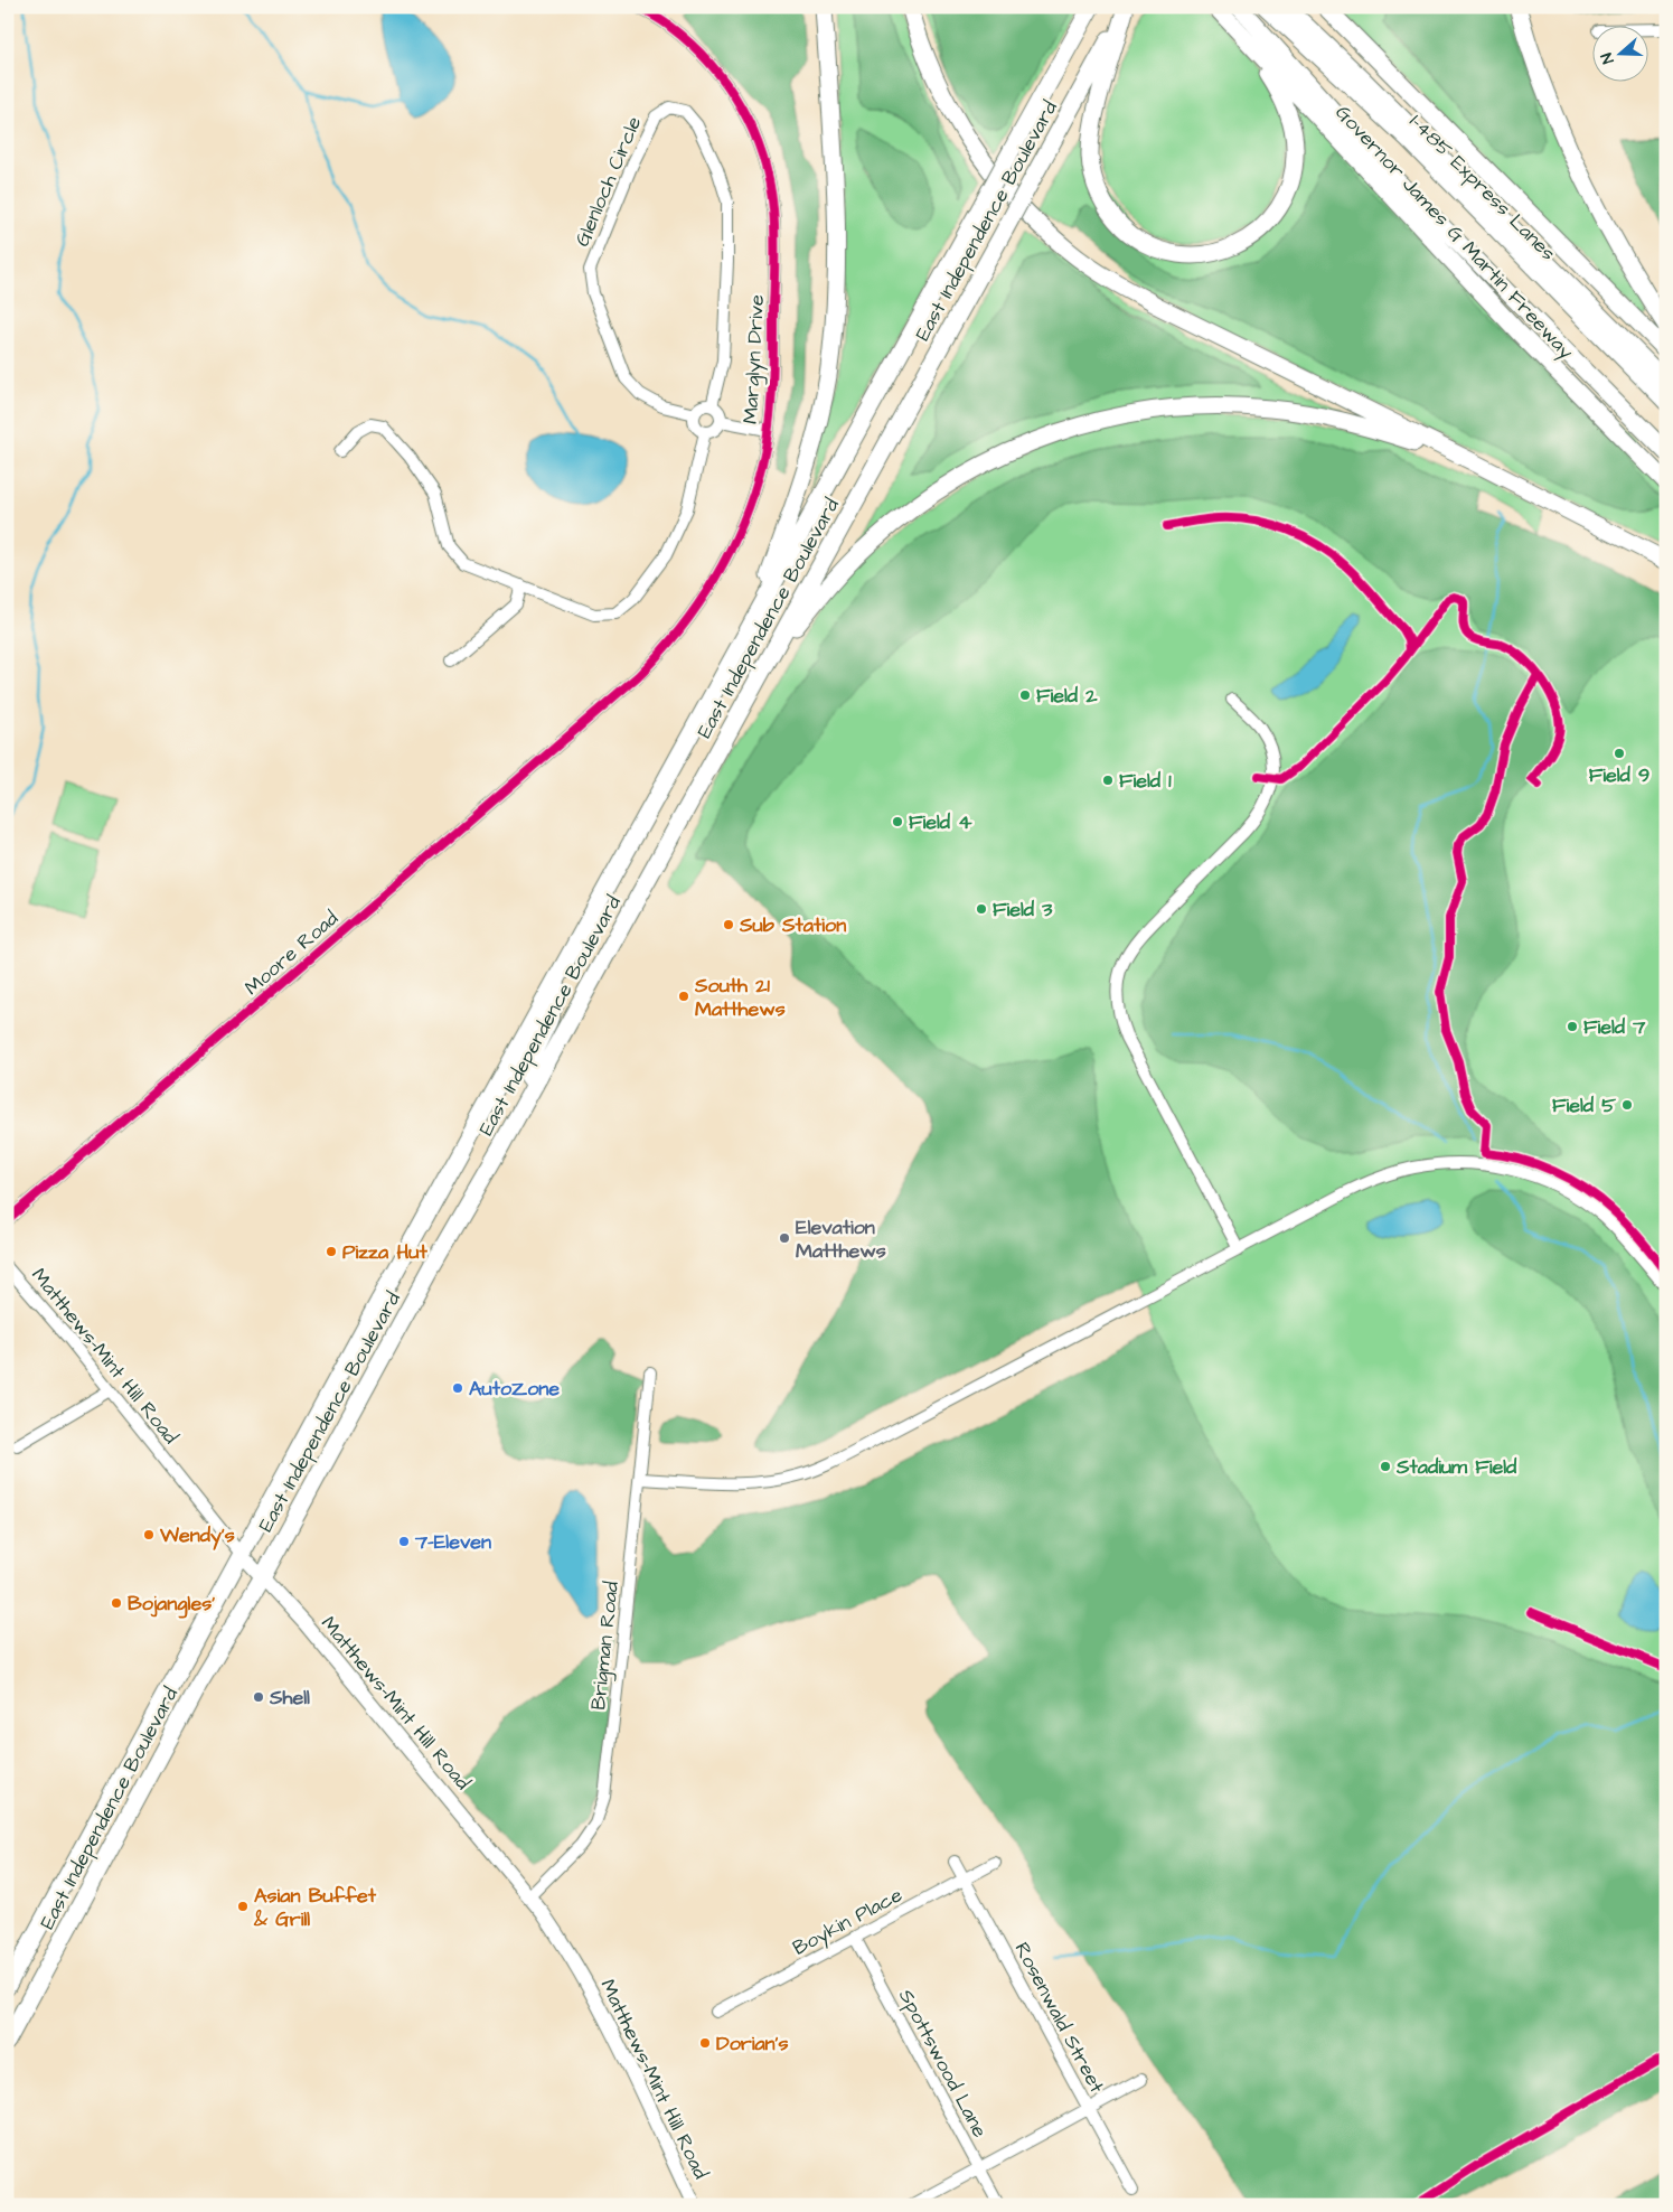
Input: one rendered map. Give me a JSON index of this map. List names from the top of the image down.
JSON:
{
  "streets": {
    "highway": ["I-485 Express Lanes", "East Independence Boulevard", "Governor James G Martin Freeway"],
    "main road": ["Matthews-Mint Hill Road"],
    "street": [
      "Glenloch Circle",
      "Marglyn Drive",
      "Moore Road",
      "Brigman Road",
      "Boykin Place",
      "Rosenwald Street",
      "Spottswood Lane"
    ]
  },
  "crossings": [
    ["East Independence Boulevard", "Matthews-Mint Hill Road"],
    ["Marglyn Drive", "Moore Road"],
    ["Matthews-Mint Hill Road", "Brigman Road"],
    ["Boykin Place", "Rosenwald Street"],
    ["Boykin Place", "Spottswood Lane"]
  ],
  "places": [
    "Field 2",
    "Field 9",
    "Field 1",
    "Field 4",
    "Field 3",
    "Sub Station",
    "South 21 Matthews",
    "Field 7",
    "Field 5",
    "Elevation Matthews",
    "Pizza Hut",
    "AutoZone",
    "Stadium Field",
    "Wendy's",
    "7-Eleven",
    "Bojangles'",
    "Shell",
    "Asian Buffet & Grill",
    "Dorian's"
  ],
  "north": "left"
}
